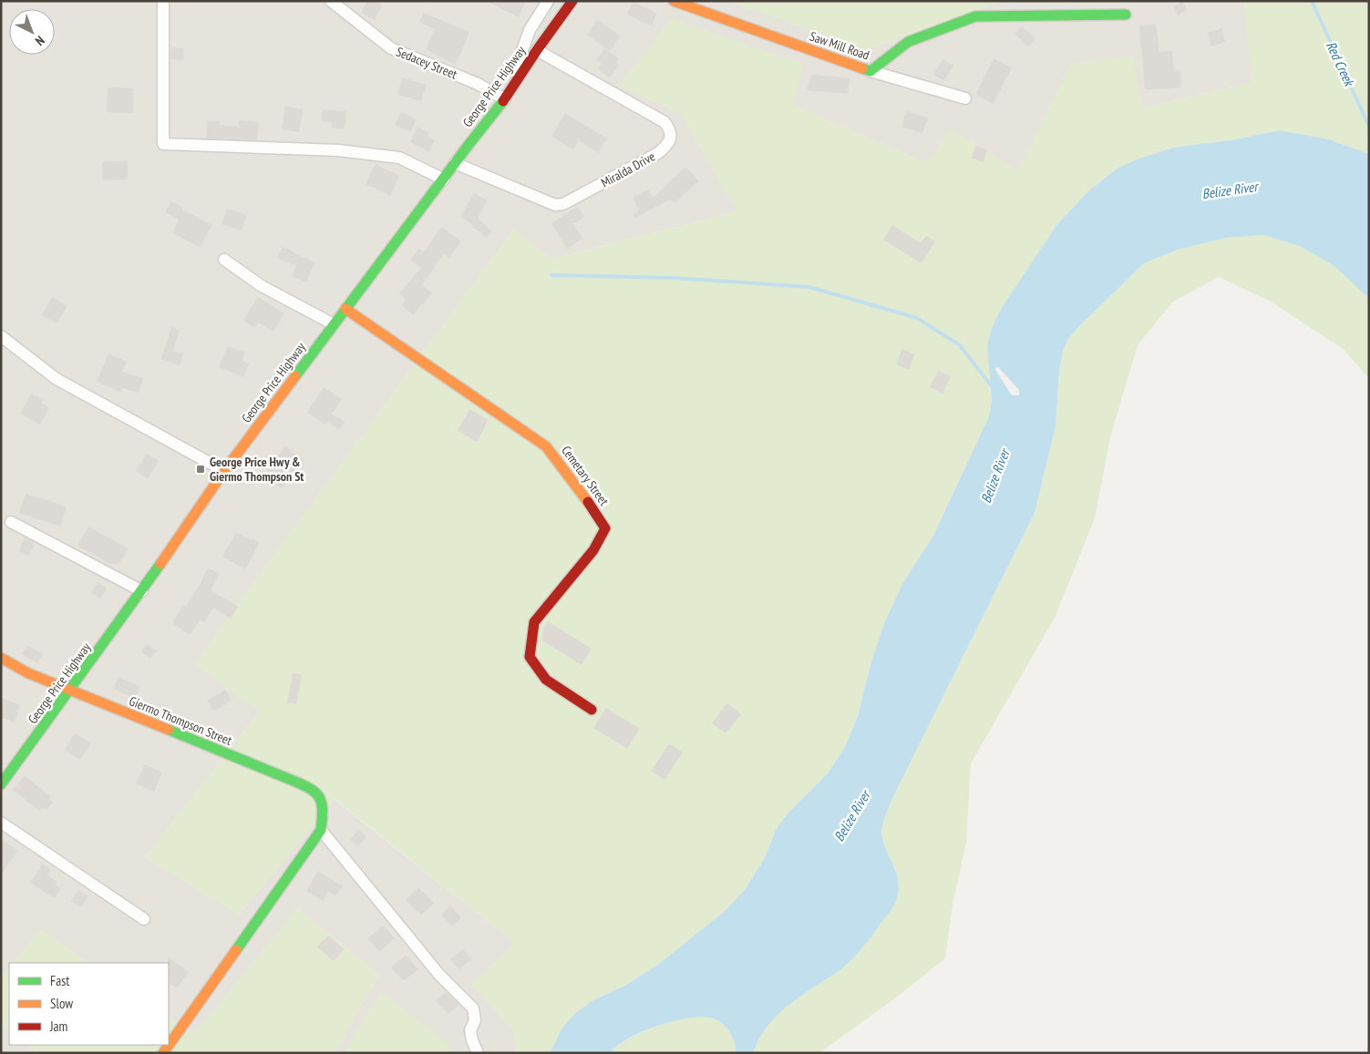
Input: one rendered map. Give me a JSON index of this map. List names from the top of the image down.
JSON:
{
  "streets": {
    "main road": [
      "Saw Mill Road",
      "George Price Highway",
      "Cemetary Street",
      "Gíermo Thompson Street"
    ],
    "street": ["Sedacey Street", "Miralda Drive"]
  },
  "crossings": [
    ["Sedacey Street", "George Price Highway"],
    ["George Price Highway", "Miralda Drive"],
    ["George Price Highway", "Cemetary Street"],
    ["George Price Highway", "Gíermo Thompson Street"]
  ],
  "water": ["Red Creek", "Belize River"],
  "places": {
    "transit": ["George Price Hwy & Giermo Thompson St"]
  },
  "legend": ["Fast", "Slow", "Jam"],
  "north": "bottom right"
}
